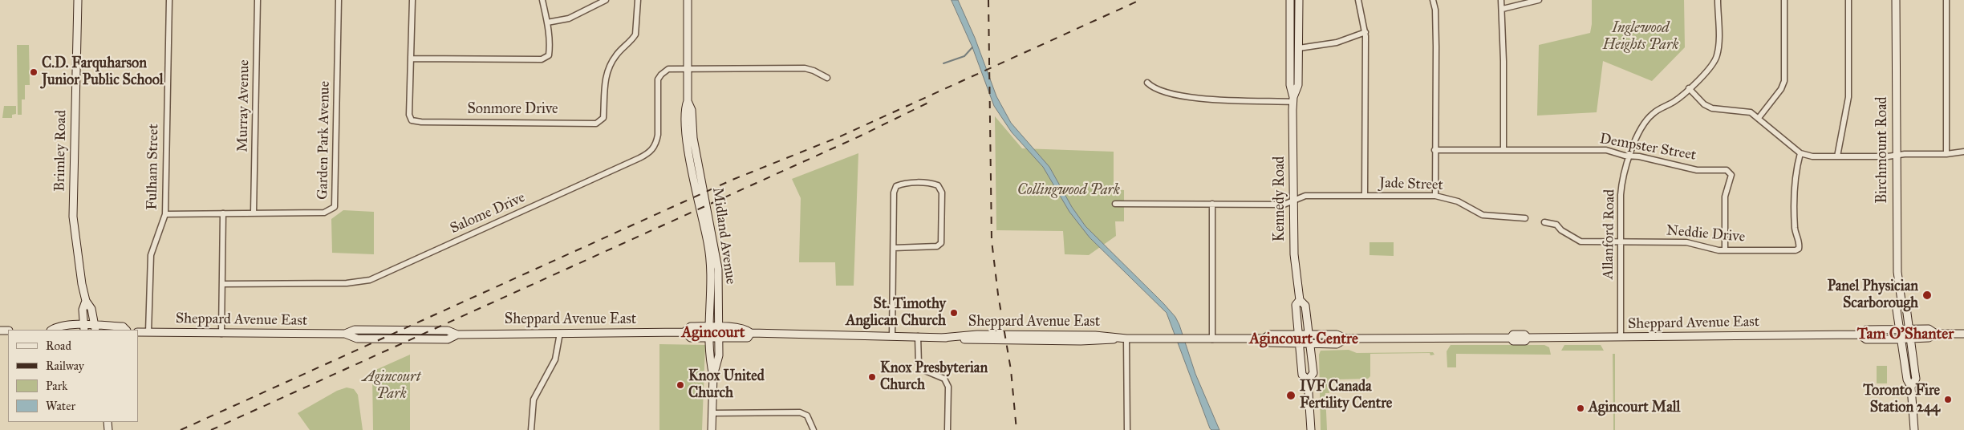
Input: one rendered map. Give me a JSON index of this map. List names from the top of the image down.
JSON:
{
  "streets": {
    "main road": [
      "Birchmount Road",
      "Brimley Road",
      "Kennedy Road",
      "Midland Avenue",
      "Sheppard Avenue East"
    ],
    "street": [
      "Murray Avenue",
      "Sonmore Drive",
      "Garden Park Avenue",
      "Dempster Street",
      "Fulham Street",
      "Jade Street",
      "Salome Drive",
      "Allanford Road",
      "Neddie Drive"
    ]
  },
  "crossings": [
    ["Murray Avenue", "Garden Park Avenue"],
    ["Garden Park Avenue", "Fulham Street"],
    ["Dempster Street", "Allanford Road"],
    ["Dempster Street", "Neddie Drive"],
    ["Birchmount Road", "Sheppard Avenue East"],
    ["Fulham Street", "Sheppard Avenue East"],
    ["Jade Street", "Kennedy Road"],
    ["Kennedy Road", "Sheppard Avenue East"],
    ["Salome Drive", "Midland Avenue"],
    ["Allanford Road", "Neddie Drive"],
    ["Allanford Road", "Sheppard Avenue East"],
    ["Midland Avenue", "Sheppard Avenue East"]
  ],
  "districts": ["Agincourt", "Tam O'Shanter", "Agincourt Centre"],
  "parks": ["Inglewood Heights Park", "Collingwood Park", "Agincourt Park"],
  "places": [
    "C.D. Farquharson Junior Public School",
    "Panel Physician Scarborough",
    "St. Timothy Anglican Church",
    "Knox Presbyterian Church",
    "Knox United Church",
    "IVF Canada Fertility Centre",
    "Toronto Fire Station 244",
    "Agincourt Mall"
  ],
  "legend": [
    "Road",
    "Railway",
    "Park",
    "Water"
  ]
}
